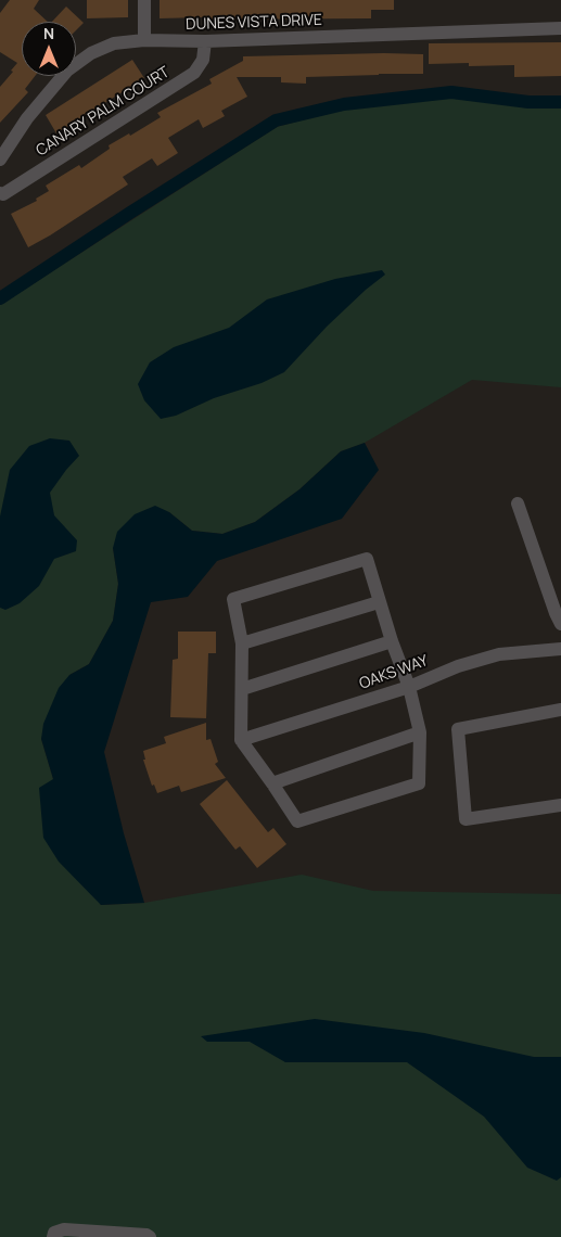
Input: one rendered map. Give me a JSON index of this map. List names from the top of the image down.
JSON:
{
  "streets": {
    "street": ["DUNES VISTA DRIVE", "CANARY PALM COURT", "OAKS WAY"]
  },
  "crossings": [
    ["DUNES VISTA DRIVE", "CANARY PALM COURT"]
  ],
  "north": "top"
}
